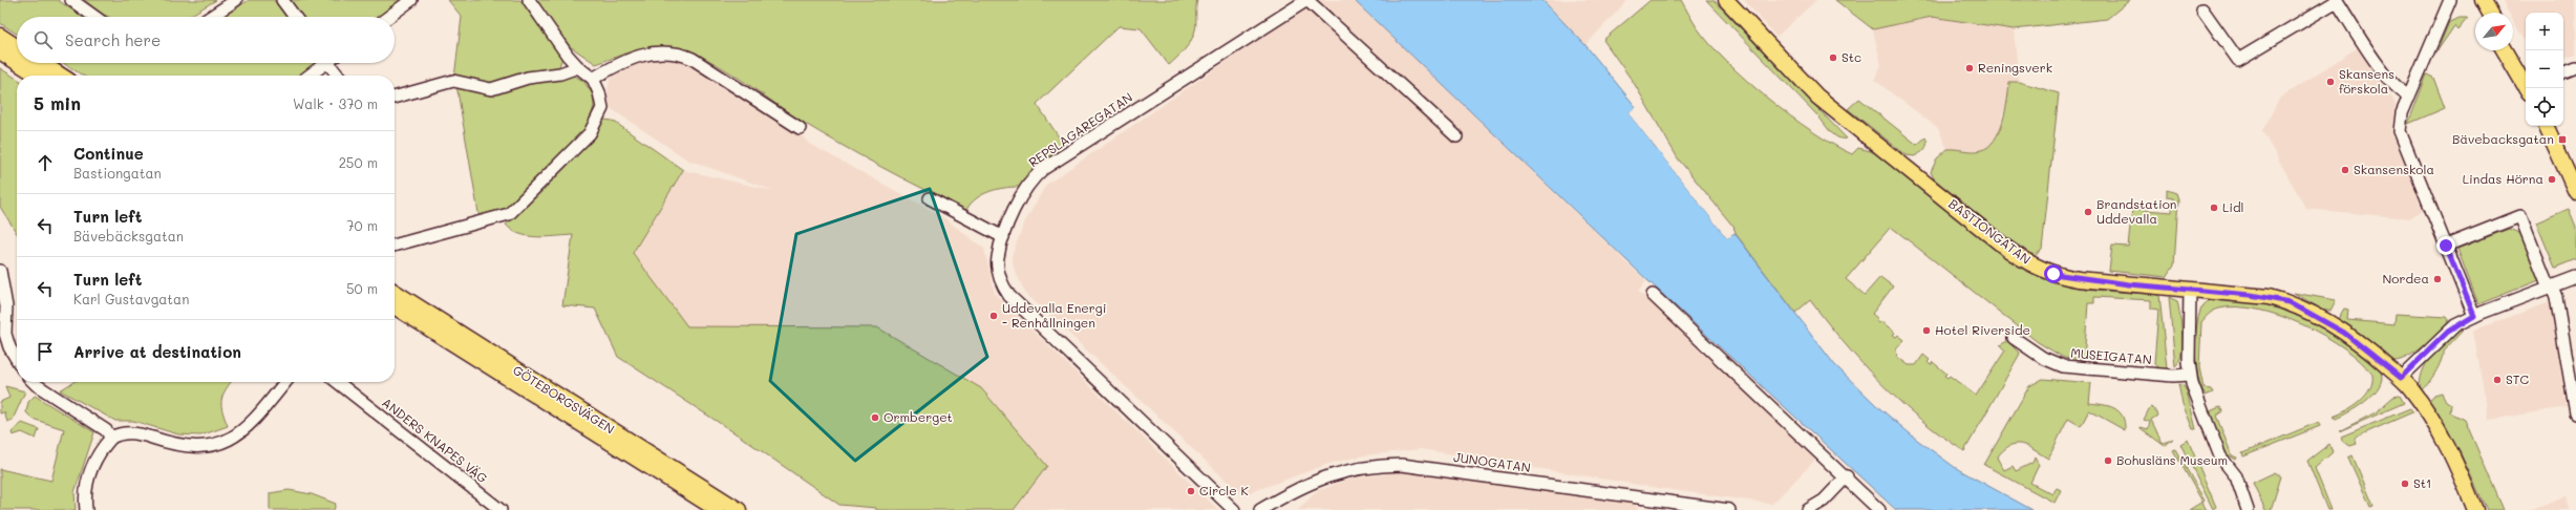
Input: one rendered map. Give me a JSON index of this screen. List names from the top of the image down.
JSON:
{
  "streets": {
    "main road": ["BASTIONGATAN", "GÖTEBORGSVÄGEN"],
    "street": [
      "REPSLAGAREGATAN",
      "MUSEIGATAN",
      "ANDERS KNAPES VÄG",
      "JUNOGATAN"
    ]
  },
  "places": {
    "other": [
      "Stc",
      "Reningsverk",
      "Skansens förskola",
      "Skansenskola",
      "Lindas Hörna",
      "Lidl",
      "Brandstation Uddevalla",
      "Nordea",
      "Uddevalla Energi - Renhållningen",
      "Hotel Riverside",
      "STC",
      "Ormberget",
      "Bohusläns Museum",
      "St1",
      "Circle K"
    ],
    "transit": ["Bävebacksgatan"]
  },
  "north": "top right",
  "page": {
    "map_buttons": ["+", "−"],
    "search": "Search here",
    "heading": ["5 min", "Walk · 370 m"],
    "list": [
      ["Continue", "Bastiongatan", "250 m"],
      ["Turn left", "Bävebäcksgatan", "70 m"],
      ["Turn left", "Karl Gustavgatan", "50 m"],
      "Arrive at destination"
    ]
  }
}
